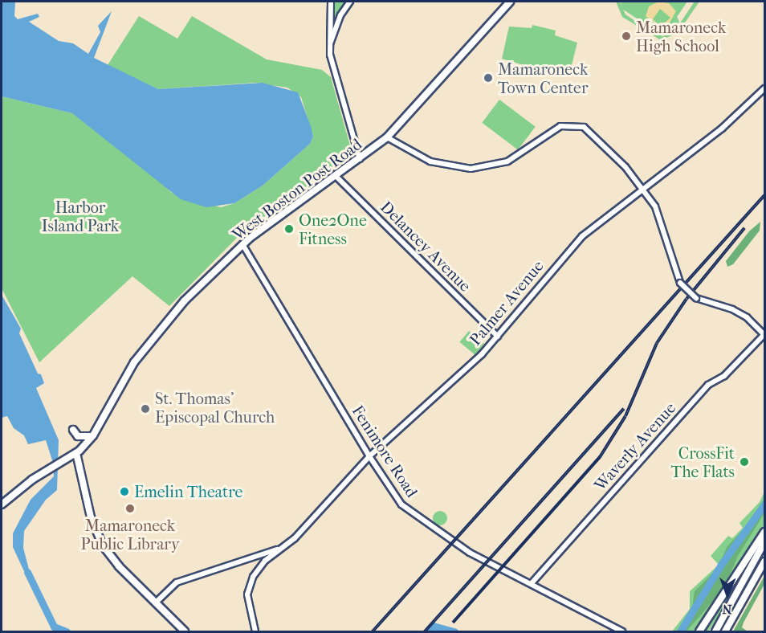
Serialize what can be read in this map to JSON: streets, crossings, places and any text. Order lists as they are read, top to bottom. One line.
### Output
{"streets":{"main road":["West Boston Post Road"],"street":["Delancey Avenue","Palmer Avenue","Waverly Avenue","Fenimore Road"]},"crossings":[["West Boston Post Road","Delancey Avenue"],["West Boston Post Road","Fenimore Road"],["Delancey Avenue","Palmer Avenue"],["Palmer Avenue","Fenimore Road"],["Waverly Avenue","Fenimore Road"]],"parks":["Harbor Island Park"],"places":["Mamaroneck High School","Mamaroneck Town Center","One2One Fitness","St. Thomas' Episcopal Church","CrossFit The Flats","Emelin Theatre","Mamaroneck Public Library"],"north":"bottom"}
